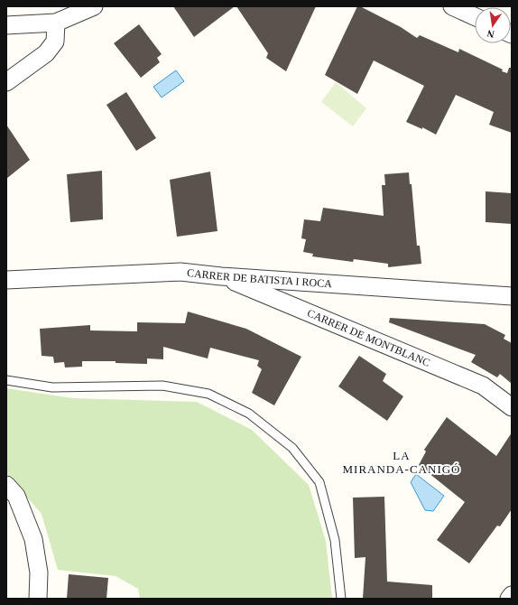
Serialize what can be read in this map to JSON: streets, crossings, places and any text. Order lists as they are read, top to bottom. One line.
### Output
{"streets":{"street":["CARRER DE BATISTA I ROCA","CARRER DE MONTBLANC"]},"crossings":[["CARRER DE BATISTA I ROCA","CARRER DE MONTBLANC"]],"districts":["LA MIRANDA-CANIGÓ"],"north":"bottom"}
